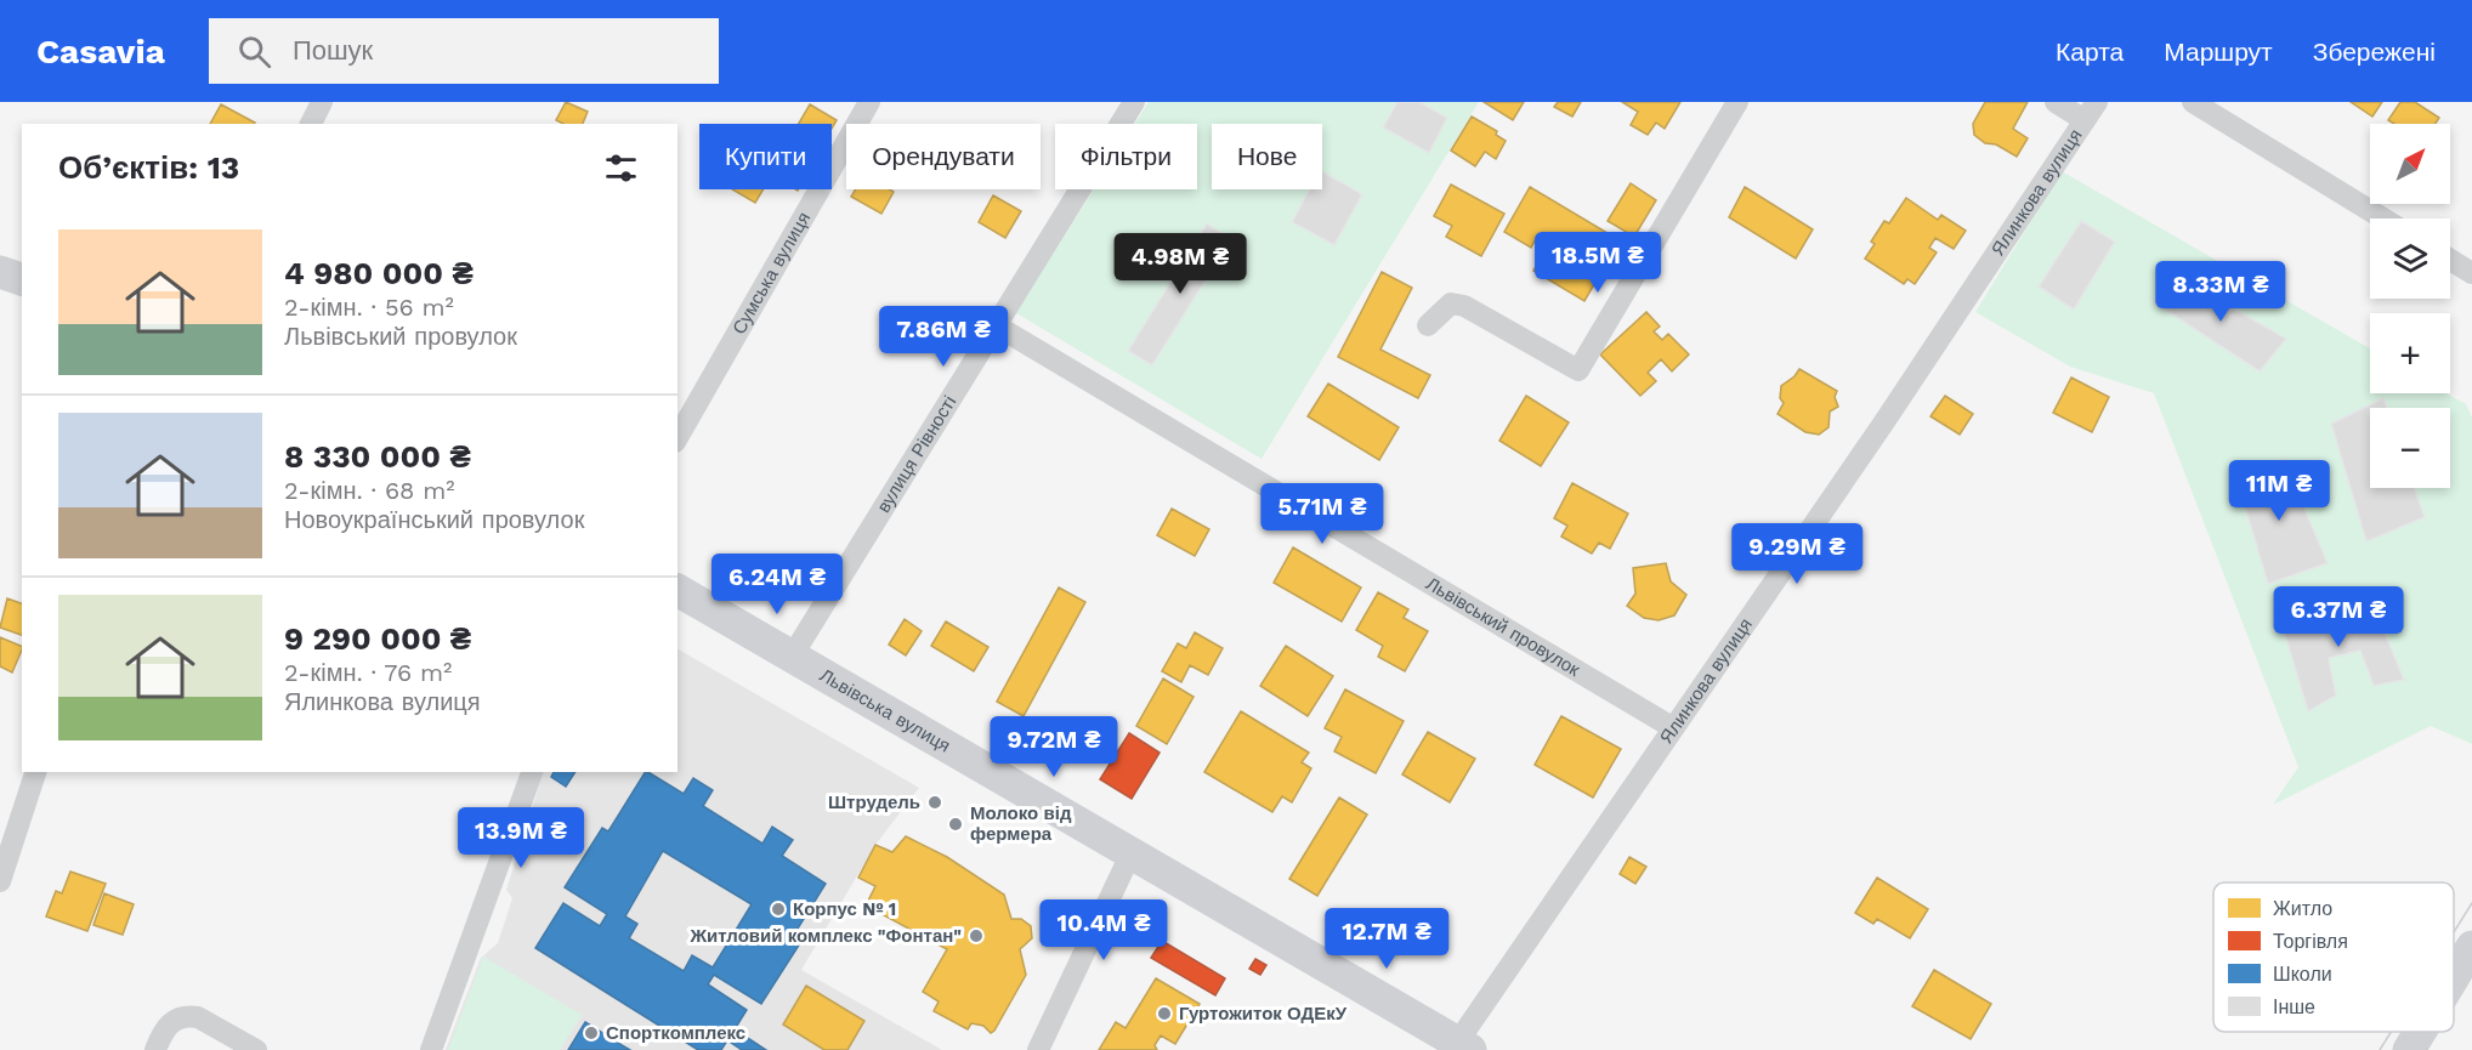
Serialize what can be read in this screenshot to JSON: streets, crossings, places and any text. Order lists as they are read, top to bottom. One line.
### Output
{"streets":{"main road":["Львівська вулиця"],"street":["Ялинкова вулиця","Сумська вулиця","вулиця Рівності","Львівський провулок"]},"crossings":[["Ялинкова вулиця","Львівський провулок"],["Ялинкова вулиця","Львівська вулиця"],["вулиця Рівності","Львівський провулок"],["вулиця Рівності","Львівська вулиця"]],"places":["Штрудель","Молоко від фермера","Корпус № 1","Житловий комплекс \"Фонтан\"","Гуртожиток ОДЕкУ","Спорткомплекс"],"legend":["Житло","Торгівля","Школи","Інше"],"north":"top right","page":{"header":"Casavia","search":"Пошук","nav":["Карта","Маршрут","Збережені"],"map_buttons":["+","−"],"chip":["Купити","Орендувати","Фільтри","Нове"],"heading":"Об’єктів: 13","list":[{"name":"4 980 000 ₴","note":"2-кімн. · 56 m² · Львівський провулок"},{"name":"8 330 000 ₴","note":"2-кімн. · 68 m² · Новоукраїнський провулок"},{"name":"9 290 000 ₴","note":"2-кімн. · 76 m² · Ялинкова вулиця"}],"price":["18.5M ₴","4.98M ₴","8.33M ₴","7.86M ₴","11M ₴","5.71M ₴","9.29M ₴","6.24M ₴","6.37M ₴","9.72M ₴","13.9M ₴","10.4M ₴","12.7M ₴"]}}
